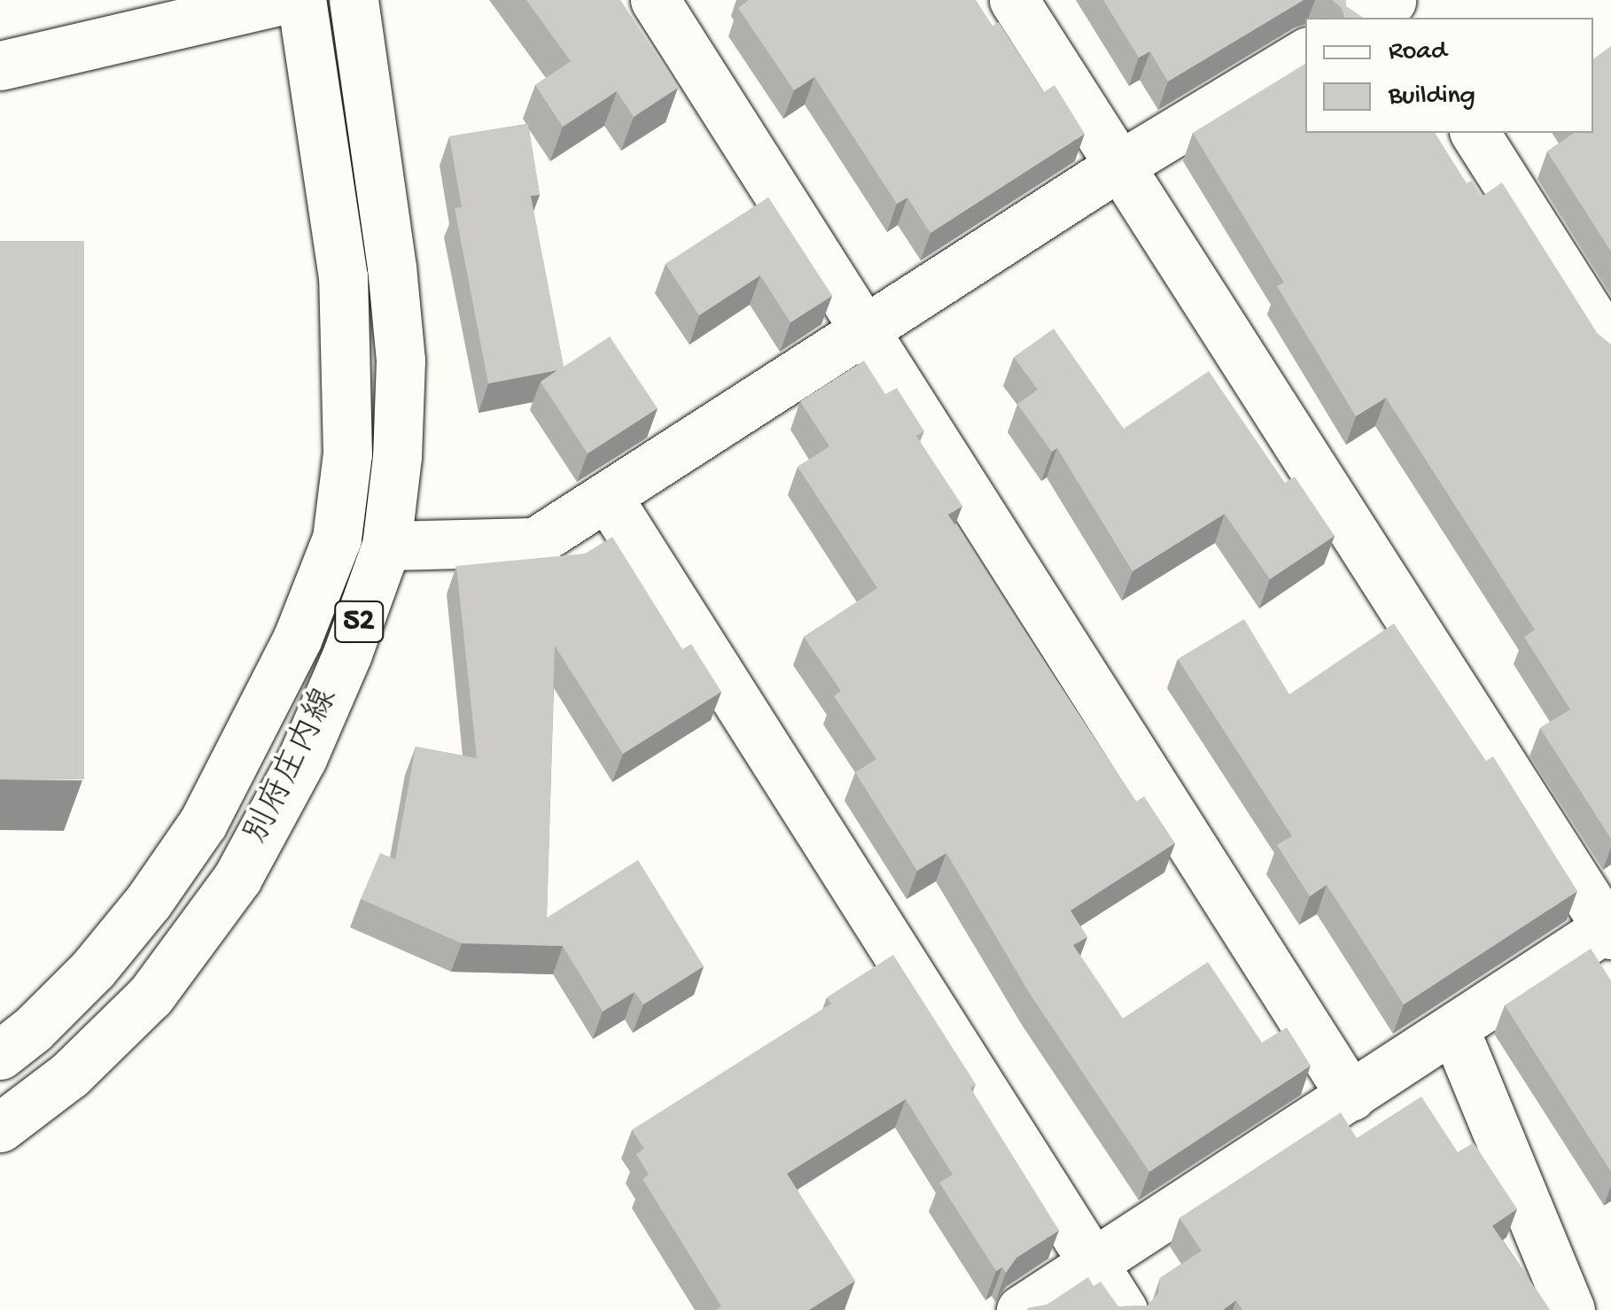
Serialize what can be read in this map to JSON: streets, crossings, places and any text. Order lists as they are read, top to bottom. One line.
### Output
{"streets":{"street":["52","別府庄内線"]},"legend":["Road","Building"]}
